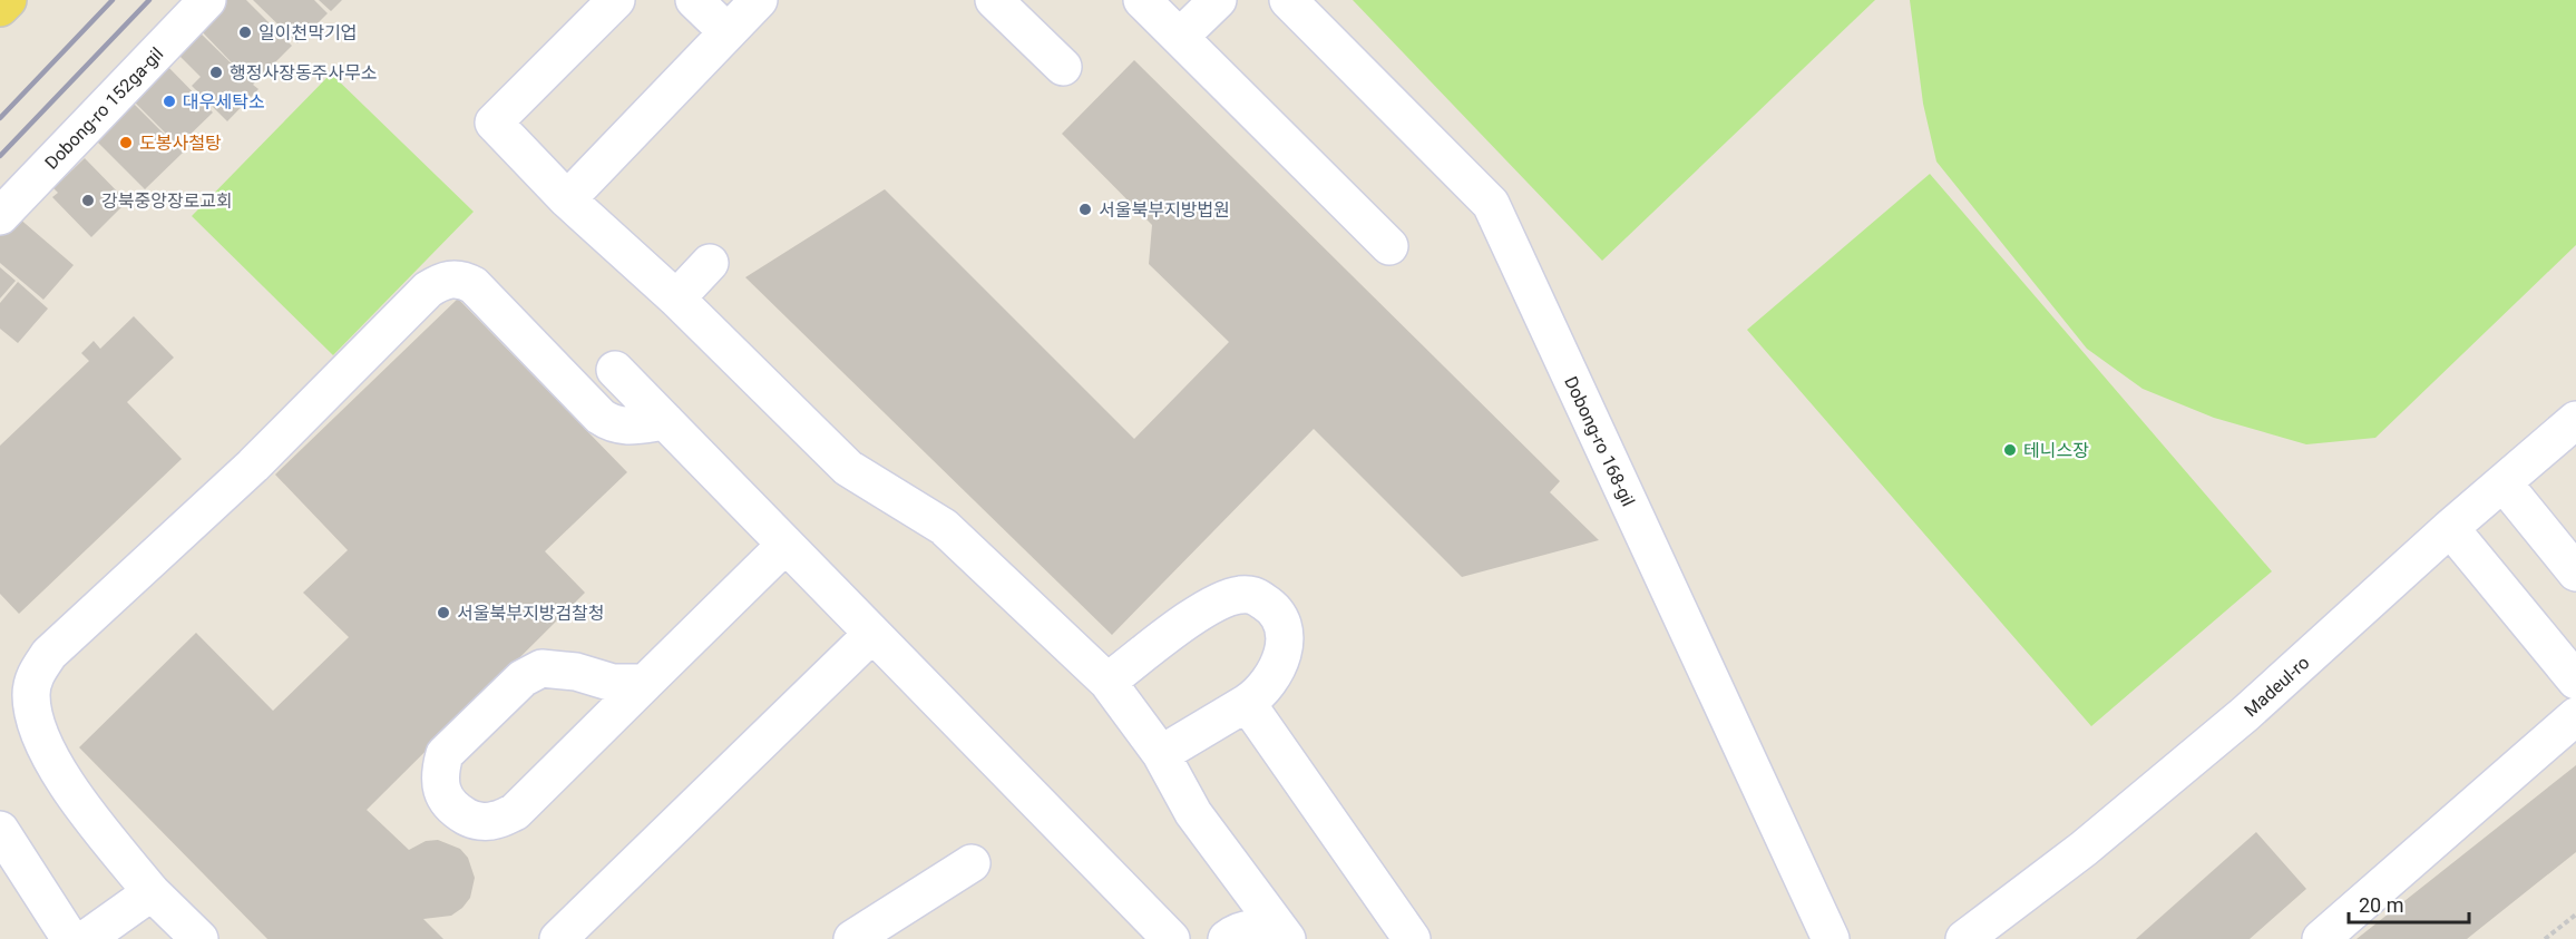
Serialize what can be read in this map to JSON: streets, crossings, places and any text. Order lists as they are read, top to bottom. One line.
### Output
{"streets":{"street":["Dobong-ro 152ga-gil","Dobong-ro 168-gil","Madeul-ro"]},"places":["일이천막기업","행정사장동주사무소","대우세탁소","도봉사철탕","강북중앙장로교회","서울북부지방법원","테니스장","서울북부지방검찰청"],"scale_bar":"20 m"}
